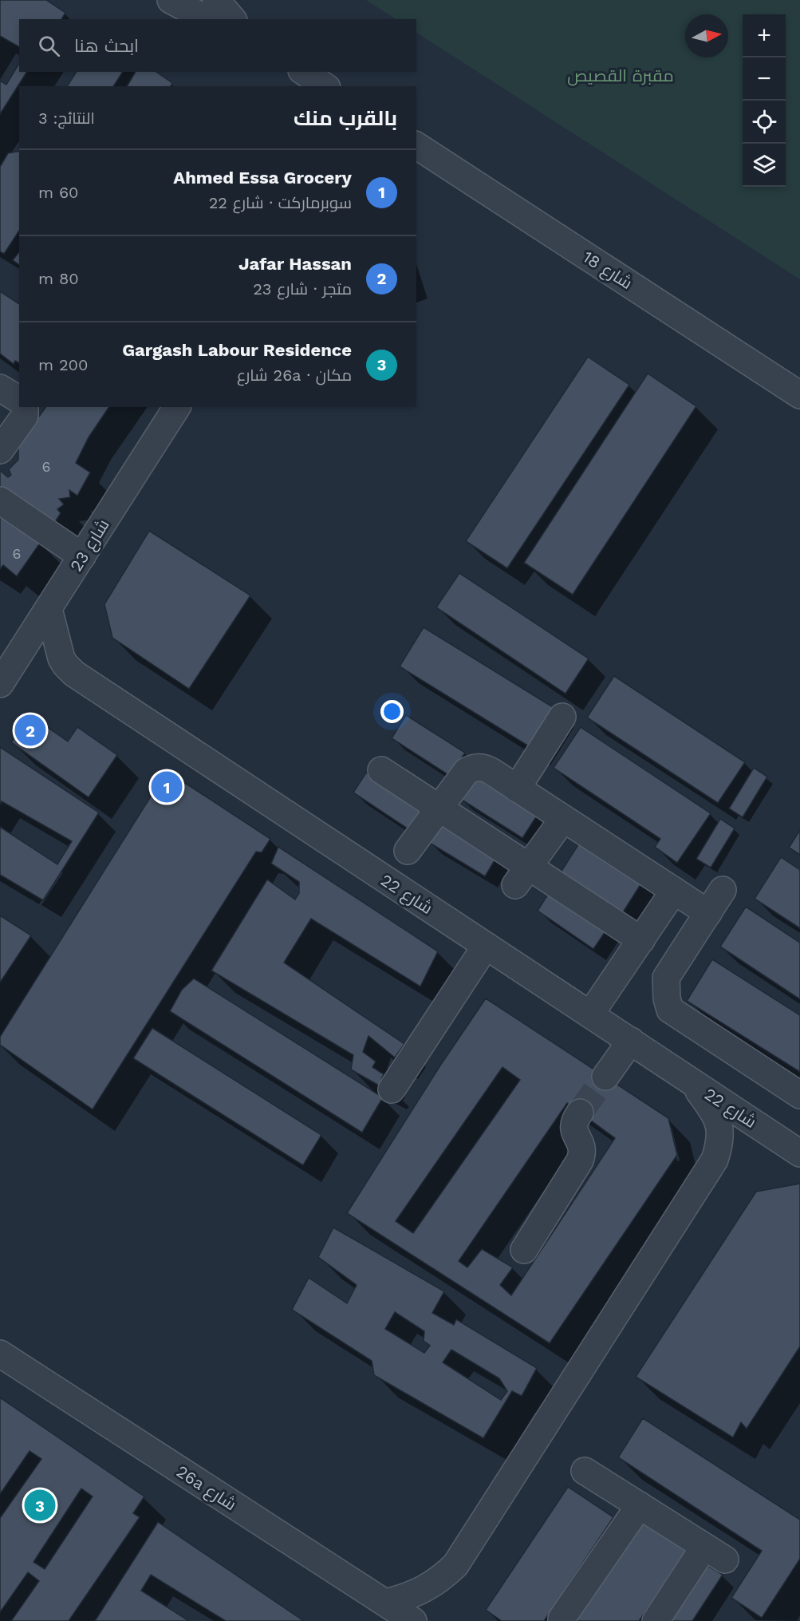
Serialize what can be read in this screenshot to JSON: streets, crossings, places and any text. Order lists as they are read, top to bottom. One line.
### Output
{"streets":{"street":["شارع 18","شارع 23","شارع 22","26a شارع"]},"crossings":[["شارع 23","شارع 22"]],"parks":["مقبرة القصيص"],"house_numbers":["6","6"],"north":"right","page":{"map_buttons":["+","−"],"search":"ابحث هنا","heading":["بالقرب منك","النتائج: 3"],"list":[{"mark":"1","name":"Ahmed Essa Grocery","note":"سوبرماركت · شارع 22","value":"60 m"},{"mark":"2","name":"Jafar Hassan","note":"متجر · شارع 23","value":"80 m"},{"mark":"3","name":"Gargash Labour Residence","note":"مكان · 26a شارع","value":"200 m"}],"pins":["2","1","3"]}}
